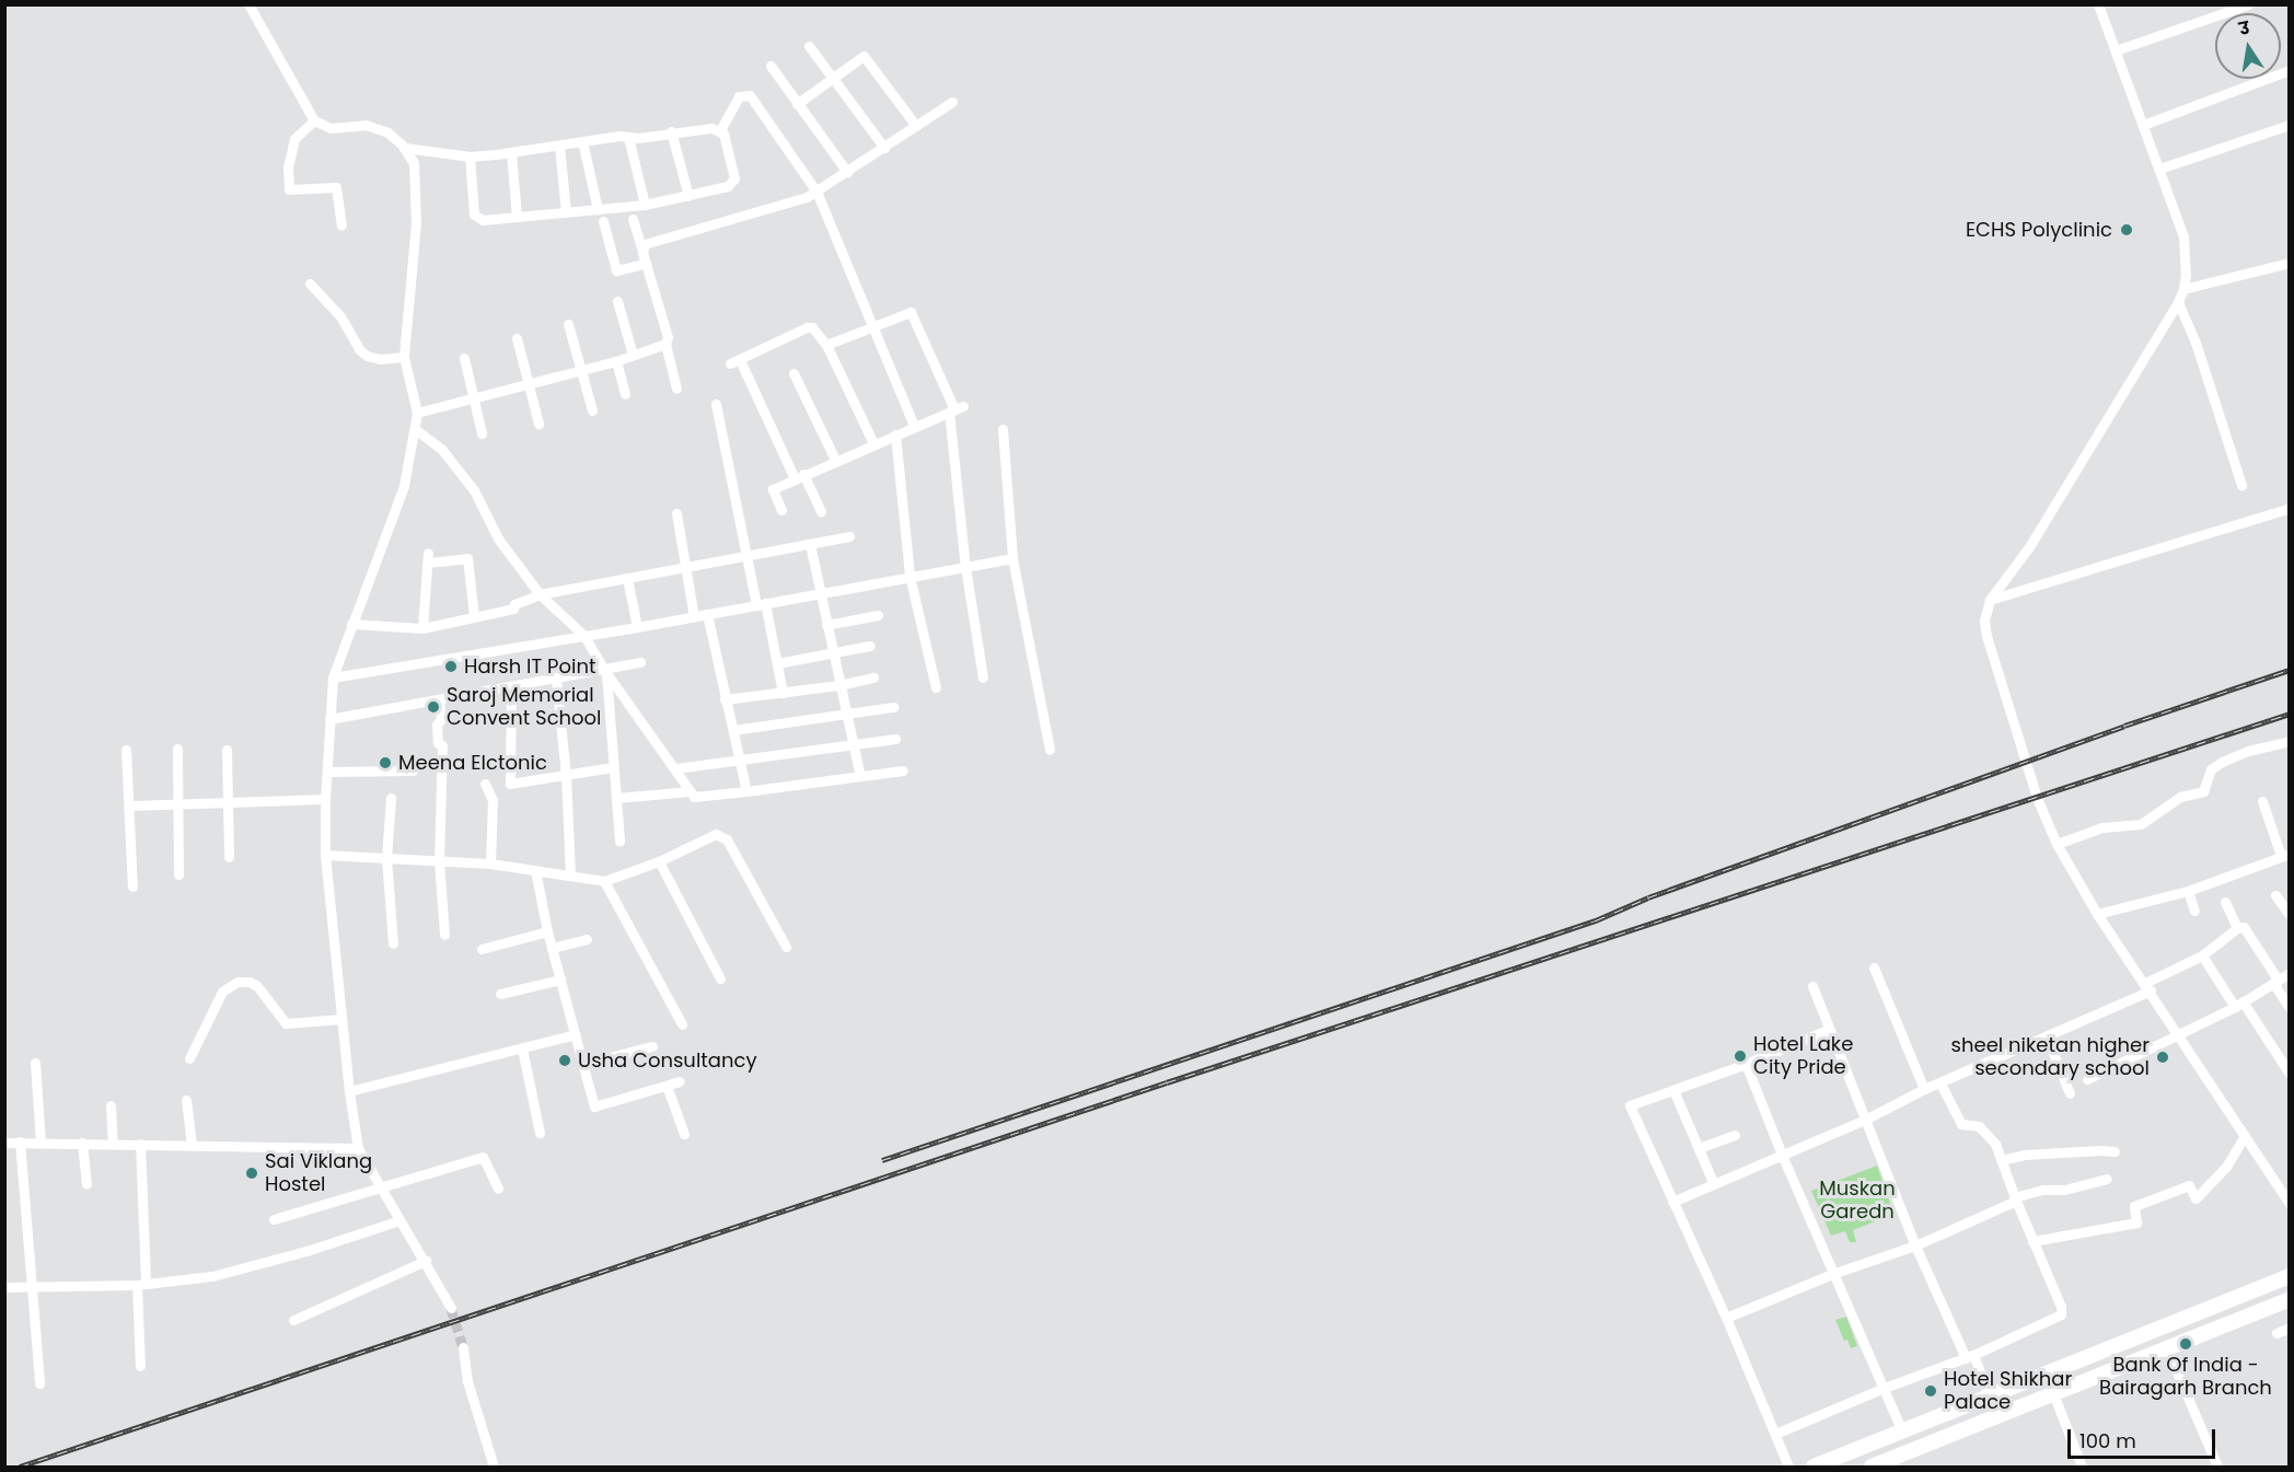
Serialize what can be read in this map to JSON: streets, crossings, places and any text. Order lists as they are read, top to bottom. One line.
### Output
{"parks":["Muskan Garedn"],"places":["ECHS Polyclinic","Harsh IT Point","Saroj Memorial Convent School","Meena Elctonic","Hotel Lake City Pride","sheel niketan higher secondary school","Usha Consultancy","Sai Viklang Hostel","Bank Of India - Bairagarh Branch","Hotel Shikhar Palace"],"scale_bar":"100 m","north":"top"}
